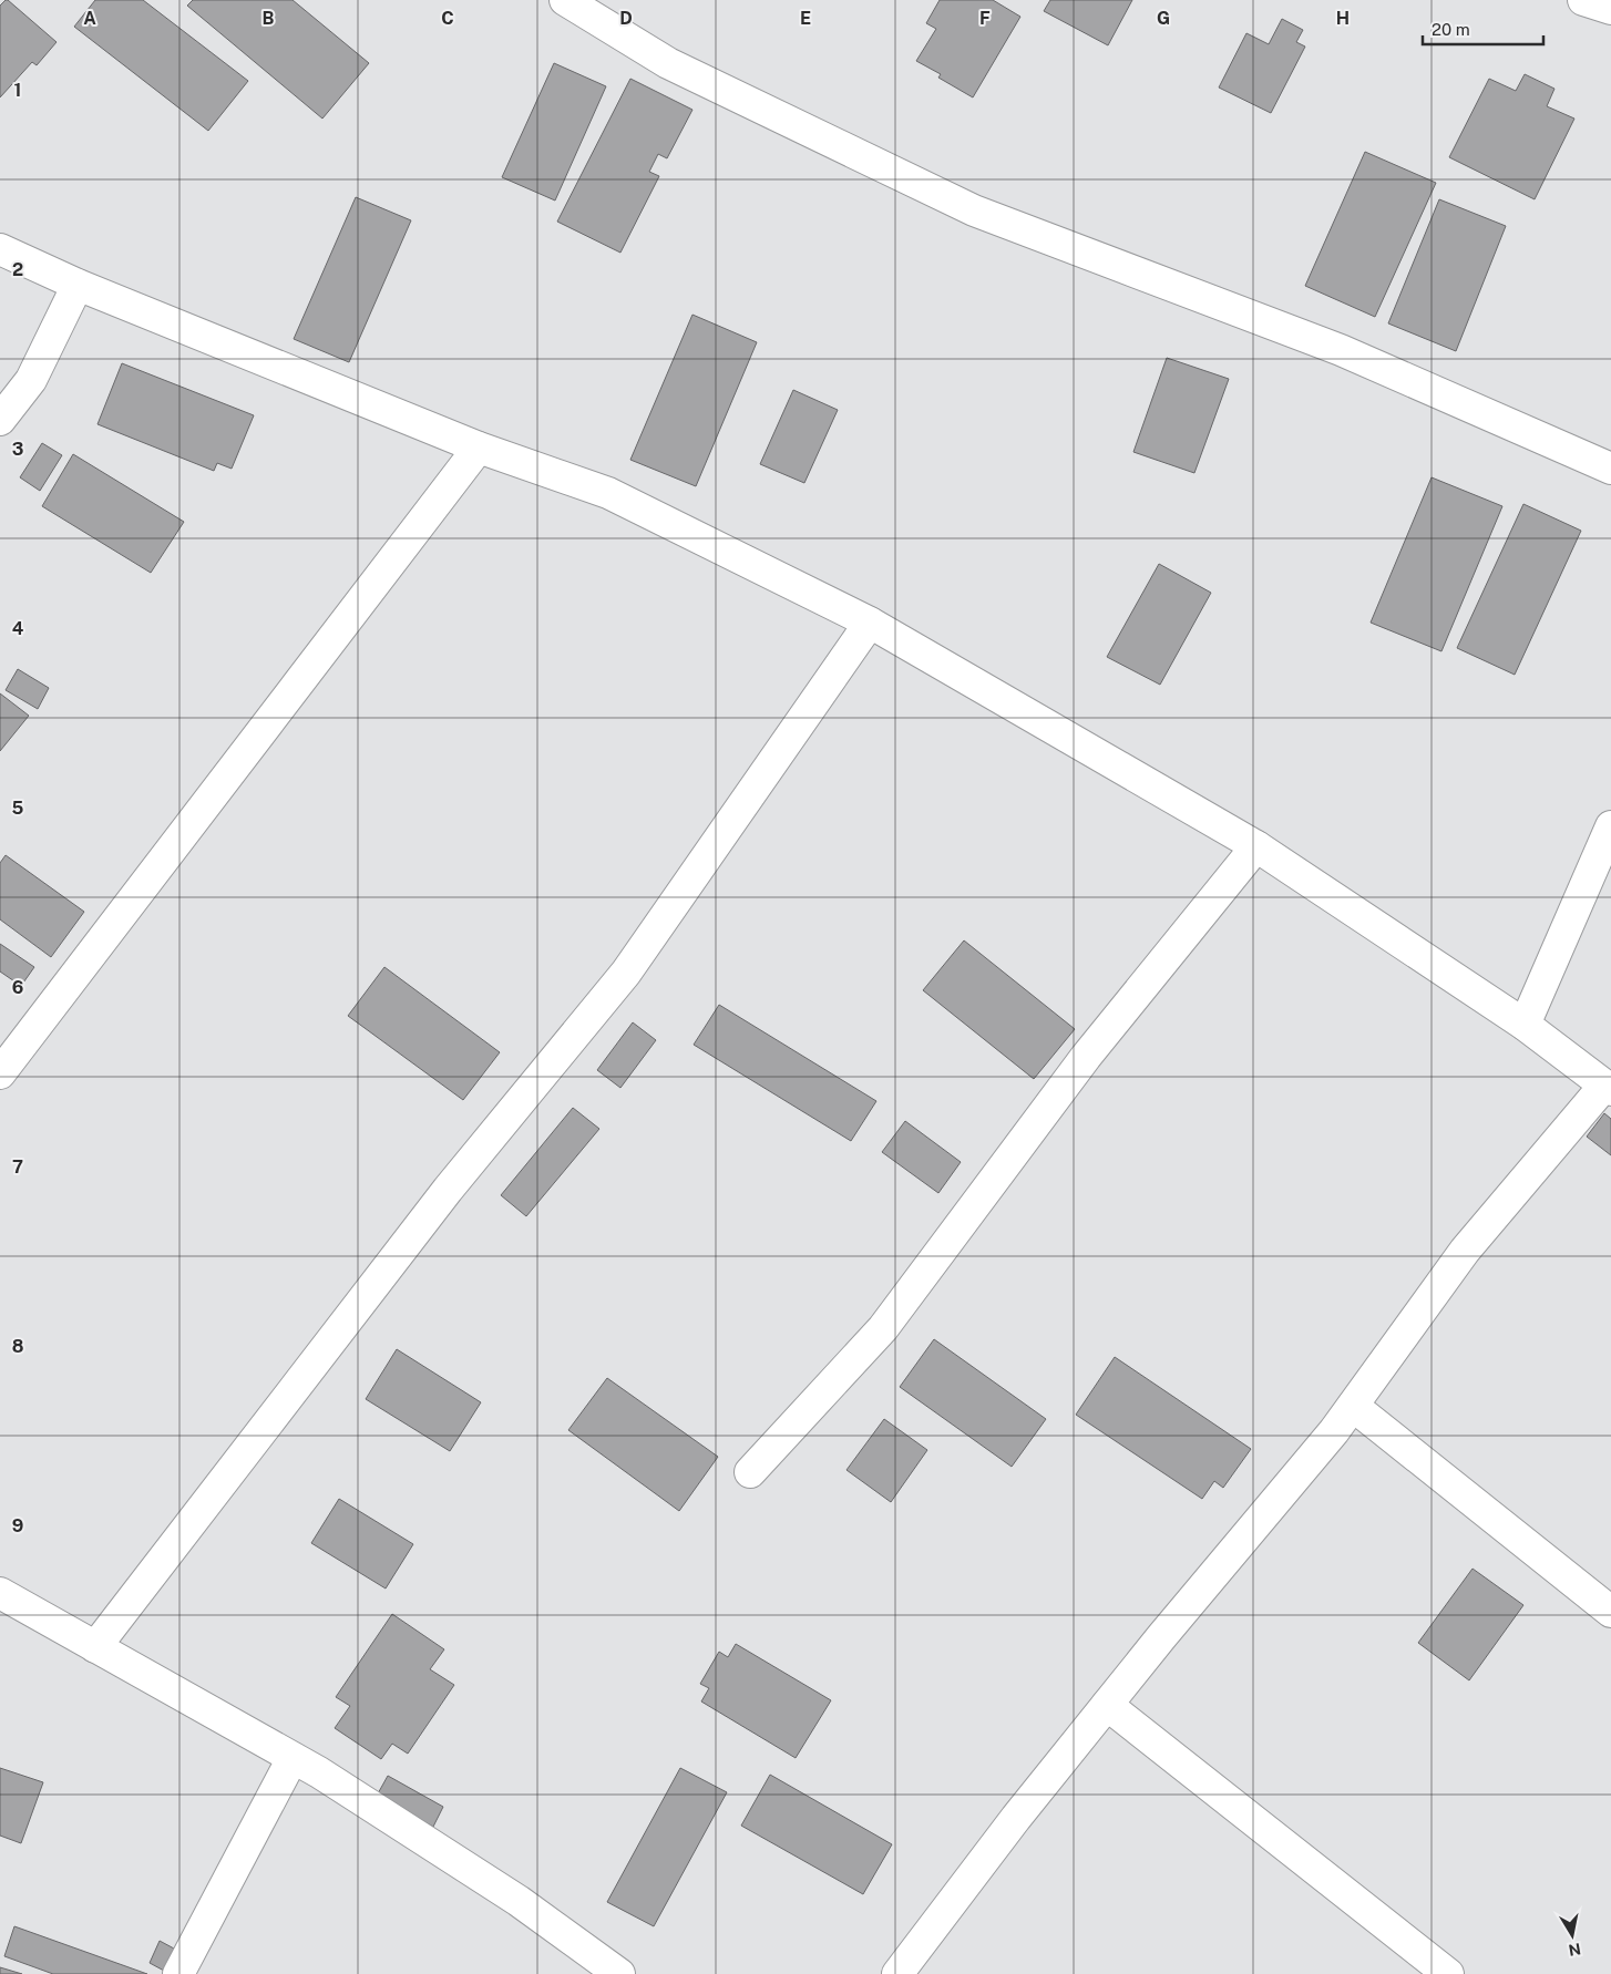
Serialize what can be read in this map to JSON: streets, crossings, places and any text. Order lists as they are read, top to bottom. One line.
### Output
{"scale_bar":"20 m","north":"bottom","grid":{"columns":["A","B","C","D","E","F","G","H"],"rows":["1","2","3","4","5","6","7","8","9"]}}
